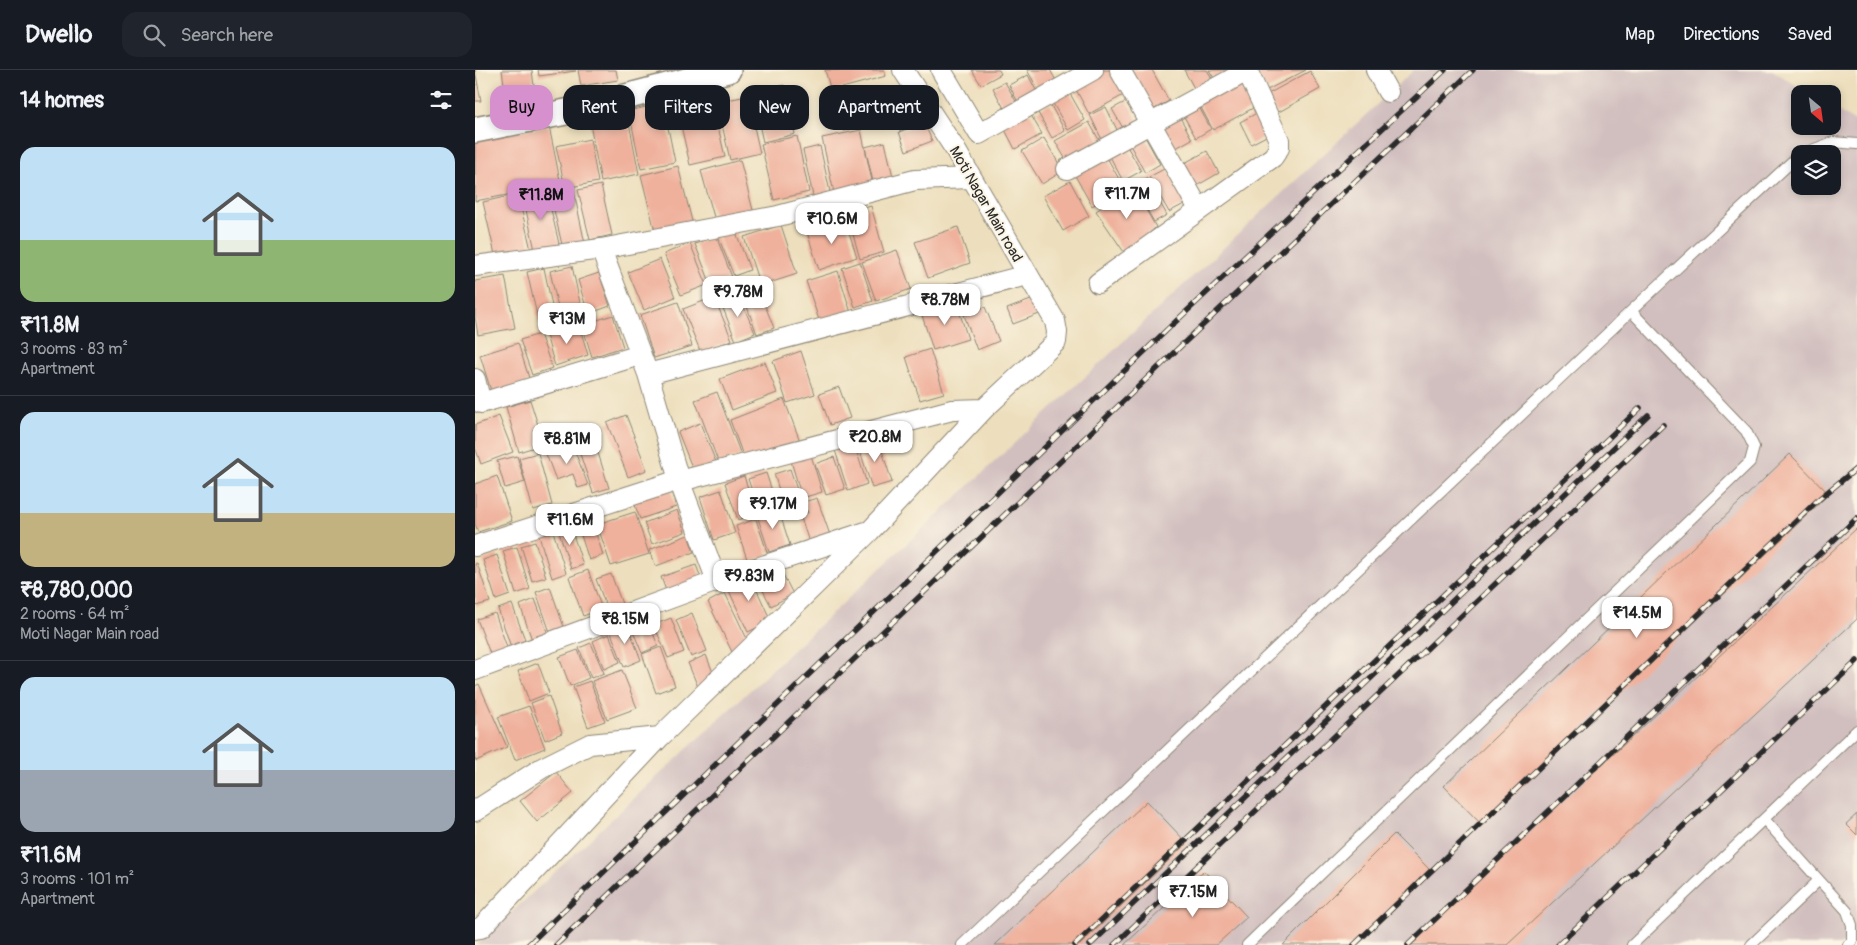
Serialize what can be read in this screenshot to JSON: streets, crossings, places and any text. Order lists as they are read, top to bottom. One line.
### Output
{"streets":{"street":["Moti Nagar Main road"]},"north":"bottom right","page":{"header":"Dwello","search":"Search here","nav":["Map","Directions","Saved"],"heading":"14 homes","chip":["Buy","Rent","Filters","New","Apartment"],"list":[{"name":"₹11.8M","note":"3 rooms · 83 m² · Apartment"},{"name":"₹8,780,000","note":"2 rooms · 64 m² · Moti Nagar Main road"},{"name":"₹11.6M","note":"3 rooms · 101 m² · Apartment"}],"price":["₹11.7M","₹11.8M","₹10.6M","₹9.78M","₹8.78M","₹13M","₹20.8M","₹8.81M","₹9.17M","₹11.6M","₹9.83M","₹14.5M","₹8.15M","₹7.15M"]}}
